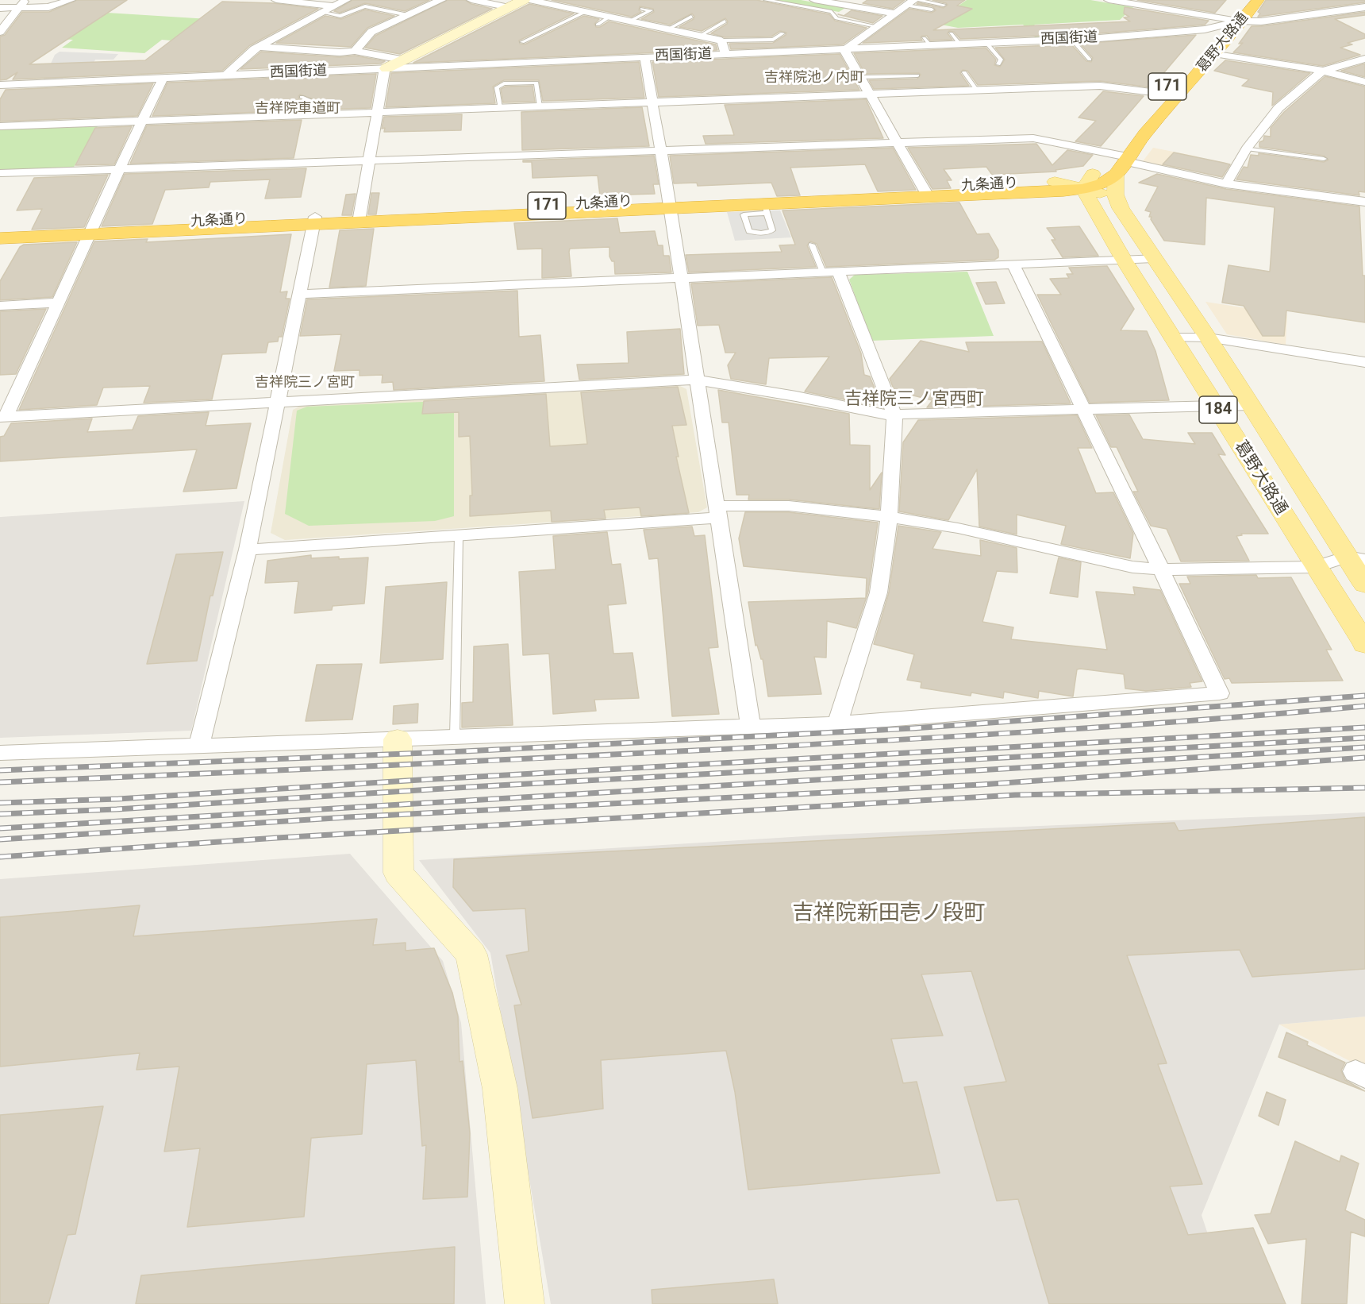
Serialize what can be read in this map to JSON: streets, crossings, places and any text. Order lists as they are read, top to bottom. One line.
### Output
{"streets":{"highway":["葛野大路通","171","九条通り"],"main road":["184"],"street":["西国街道"]},"crossings":[["西国街道","葛野大路通"],["葛野大路通","九条通り"]],"districts":["吉祥院池ノ内町","吉祥院車道町","吉祥院三ノ宮町","吉祥院三ノ宮西町","吉祥院新田壱ノ段町"]}
